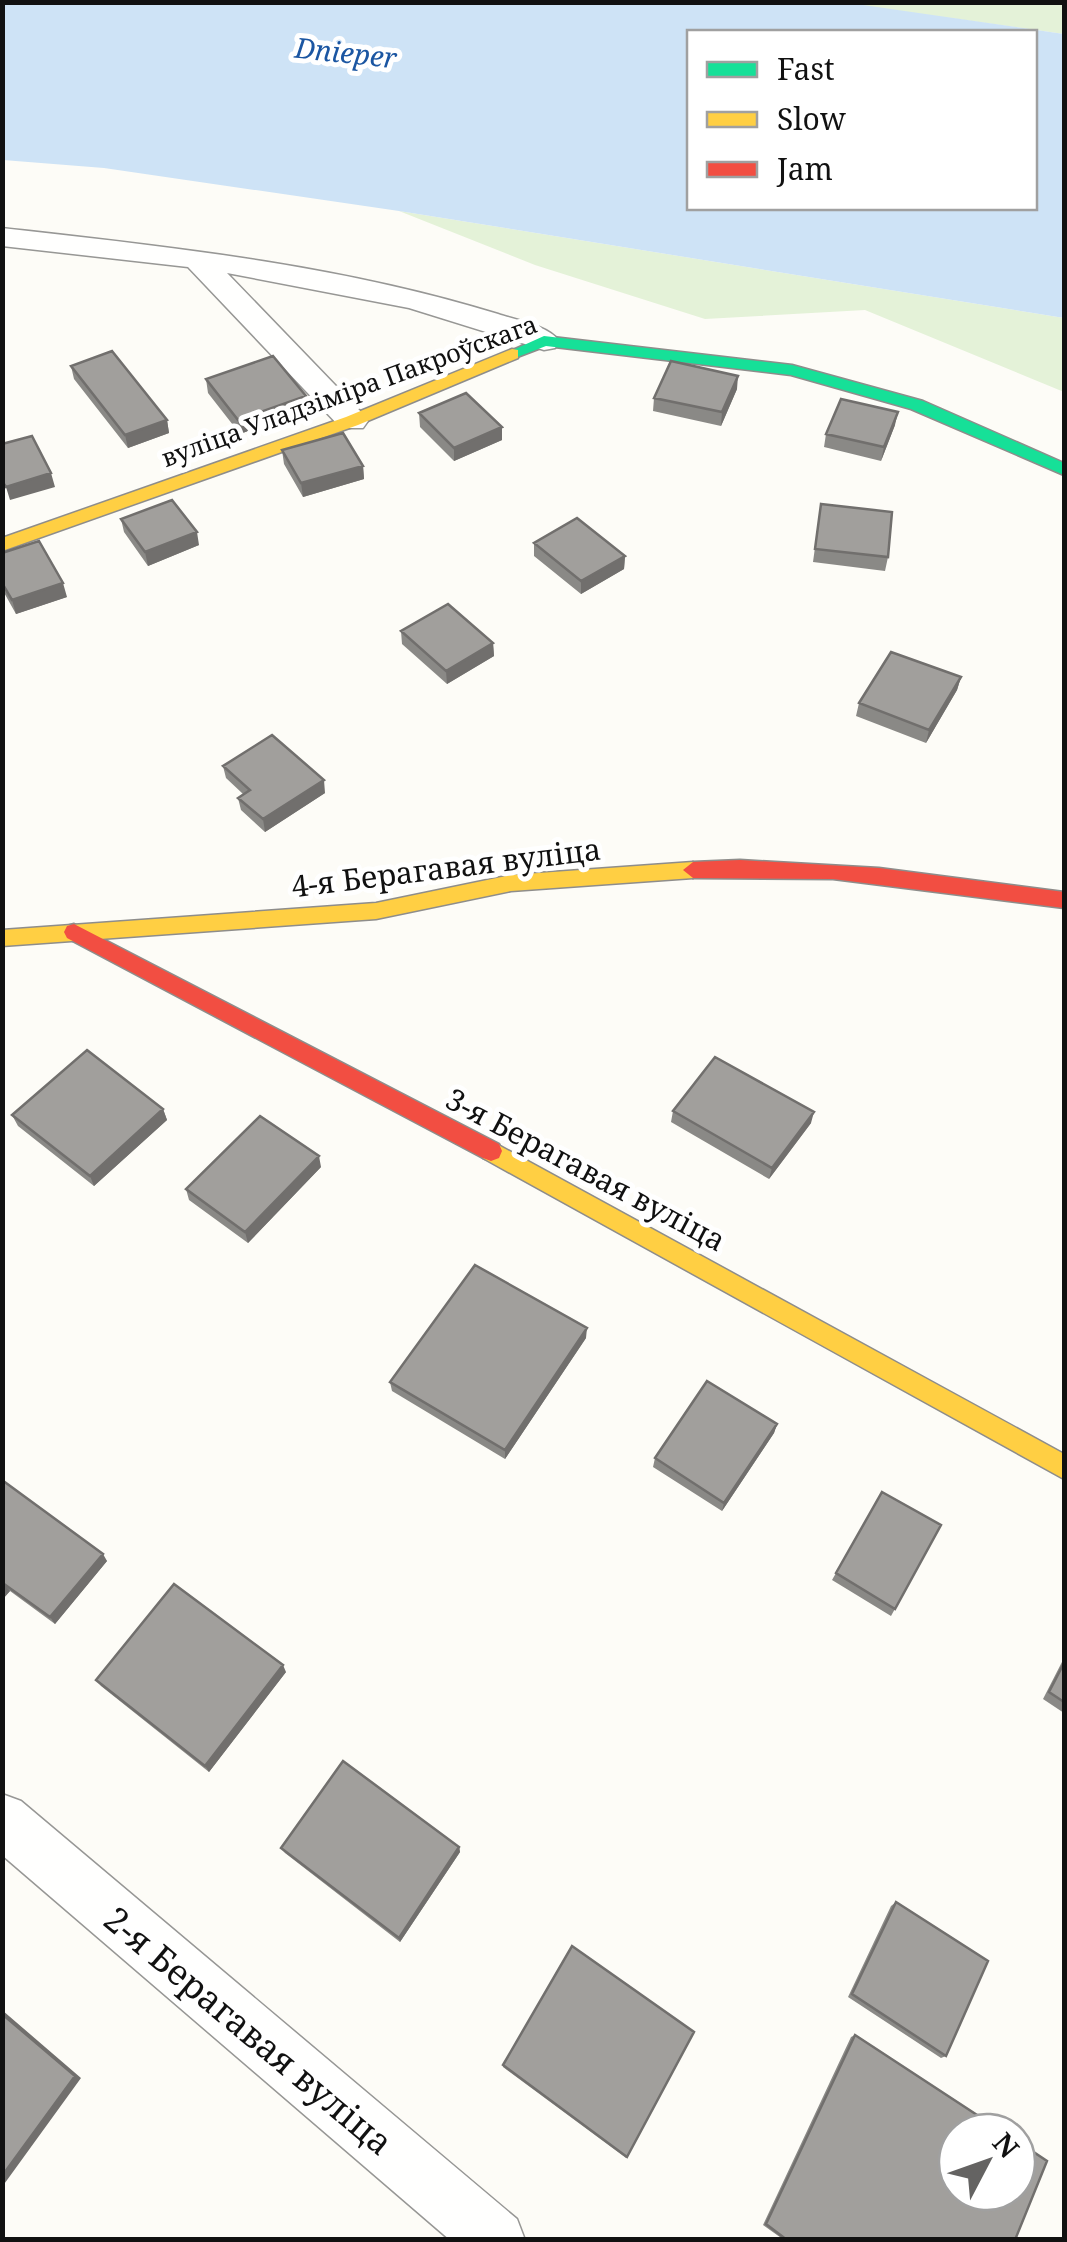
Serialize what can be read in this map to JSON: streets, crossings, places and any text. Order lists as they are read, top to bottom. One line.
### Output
{"streets":{"street":["вуліца Уладзіміра Пакроўскага","4-я Берагавая вуліца","3-я Берагавая вуліца","2-я Берагавая вуліца"]},"crossings":[["4-я Берагавая вуліца","3-я Берагавая вуліца"]],"water":["Dnieper"],"legend":["Fast","Slow","Jam"],"north":"top right"}
